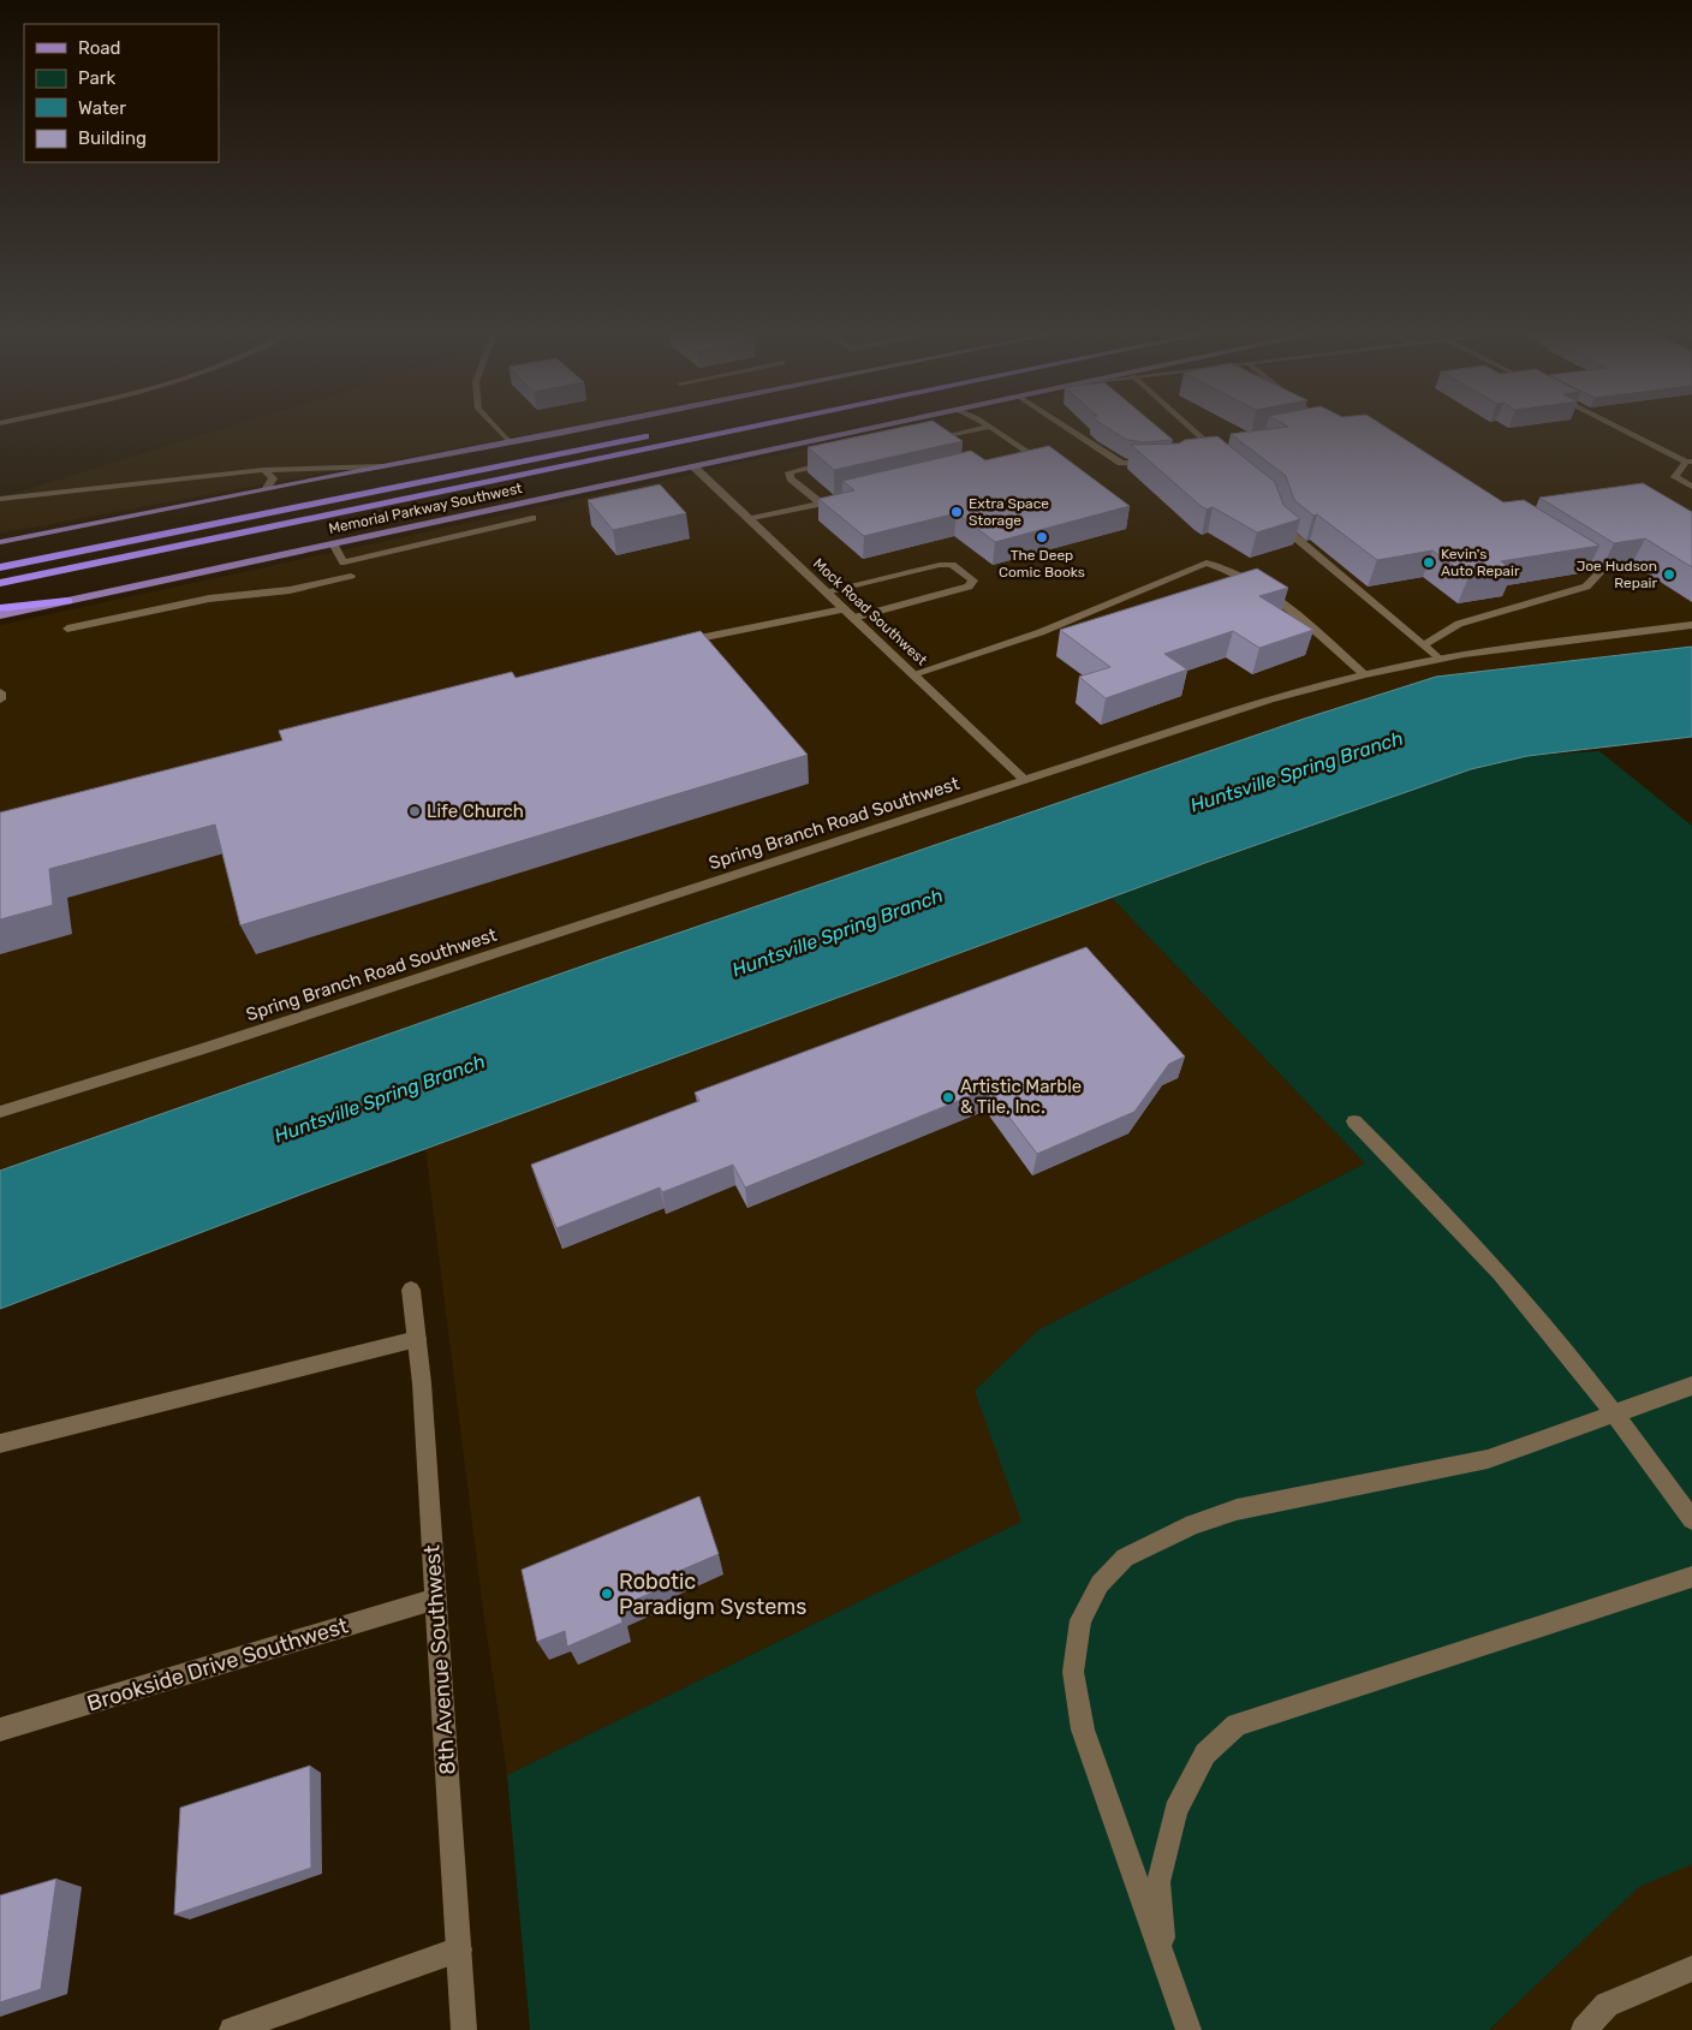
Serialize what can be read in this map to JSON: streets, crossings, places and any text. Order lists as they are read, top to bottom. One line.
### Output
{"streets":{"highway":["Memorial Parkway Southwest"],"street":["Mock Road Southwest","Spring Branch Road Southwest","8th Avenue Southwest","Brookside Drive Southwest"]},"crossings":[["Memorial Parkway Southwest","Mock Road Southwest"],["Mock Road Southwest","Spring Branch Road Southwest"],["8th Avenue Southwest","Brookside Drive Southwest"]],"water":["Huntsville Spring Branch"],"places":["Extra Space Storage","The Deep Comic Books","Kevin's Auto Repair","Joe Hudson Repair","Life Church","Artistic Marble & Tile, Inc.","Robotic Paradigm Systems"],"legend":["Road","Park","Water","Building"]}
